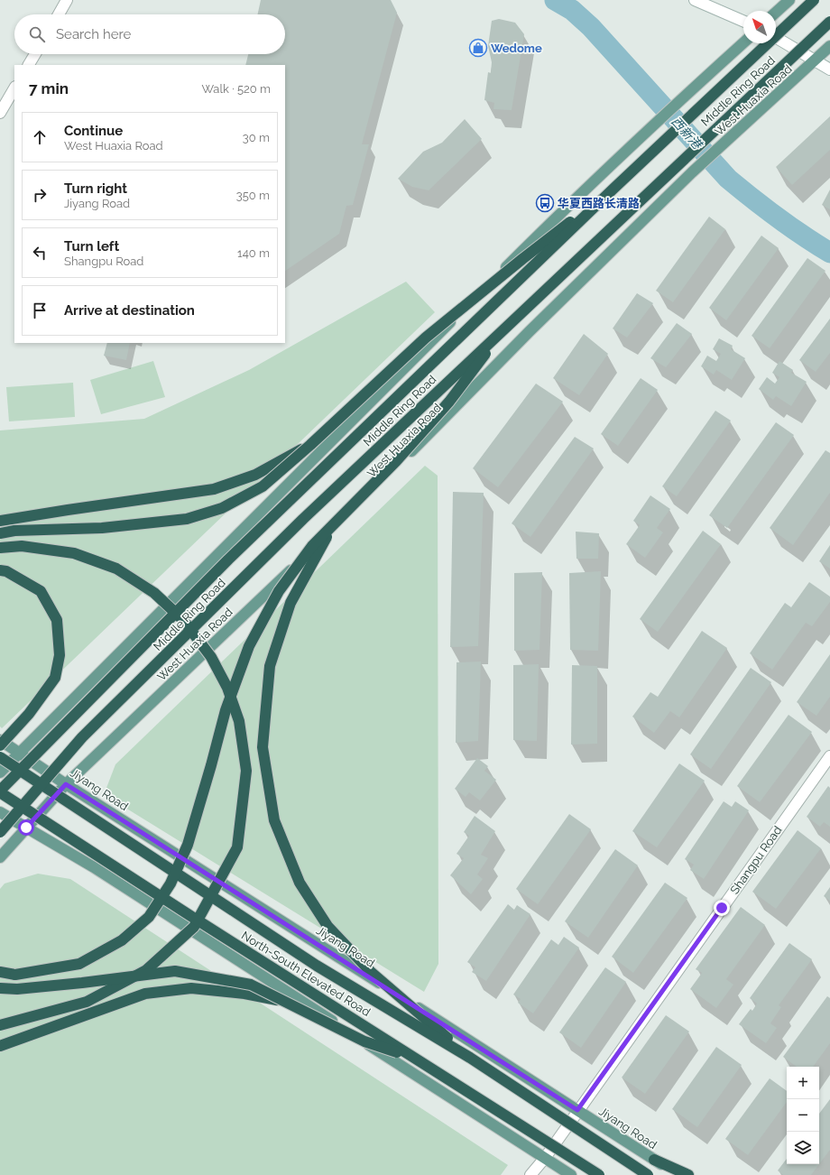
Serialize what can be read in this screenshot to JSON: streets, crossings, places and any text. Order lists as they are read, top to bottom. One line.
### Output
{"streets":{"highway":["Middle Ring Road","North-South Elevated Road"],"main road":["West Huaxia Road","Jiyang Road"],"street":["Shangpu Road"]},"crossings":[["Middle Ring Road","North-South Elevated Road"],["West Huaxia Road","Jiyang Road"],["Jiyang Road","Shangpu Road"]],"water":["西新港"],"places":{"shop":["Wedome"],"bus stop":["华夏西路长清路"]},"north":"top left","page":{"search":"Search here","heading":["7 min","Walk · 520 m"],"list":[["Continue","West Huaxia Road","30 m"],["Turn right","Jiyang Road","350 m"],["Turn left","Shangpu Road","140 m"],"Arrive at destination"],"map_buttons":["+","−"]}}
